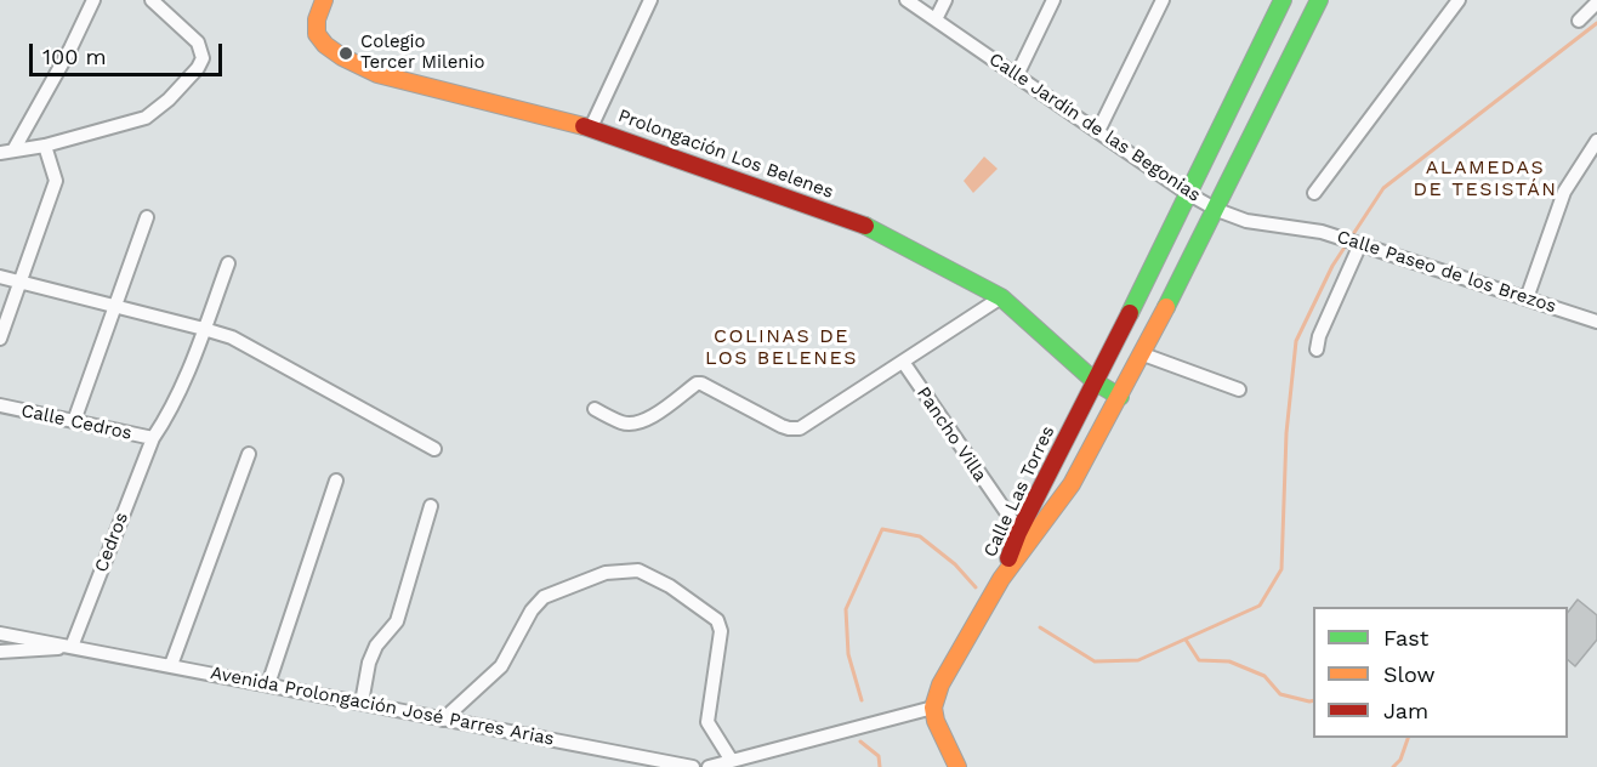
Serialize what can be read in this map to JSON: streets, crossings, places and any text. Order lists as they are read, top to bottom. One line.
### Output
{"streets":{"main road":["Prolongación Los Belenes","Calle Las Torres"],"street":["Calle Jardín de las Begonias","Calle Paseo de los Brezos","Calle Cedros","Pancho Villa","Cedros","Avenida Prolongación José Parres Arias"]},"crossings":[["Calle Jardín de las Begonias","Calle Paseo de los Brezos"],["Calle Jardín de las Begonias","Calle Las Torres"],["Prolongación Los Belenes","Calle Las Torres"],["Calle Cedros","Cedros"],["Pancho Villa","Calle Las Torres"],["Cedros","Avenida Prolongación José Parres Arias"]],"districts":["ALAMEDAS DE TESISTÁN","COLINAS DE LOS BELENES"],"places":["Colegio Tercer Milenio"],"legend":["Fast","Slow","Jam"],"scale_bar":"100 m"}
